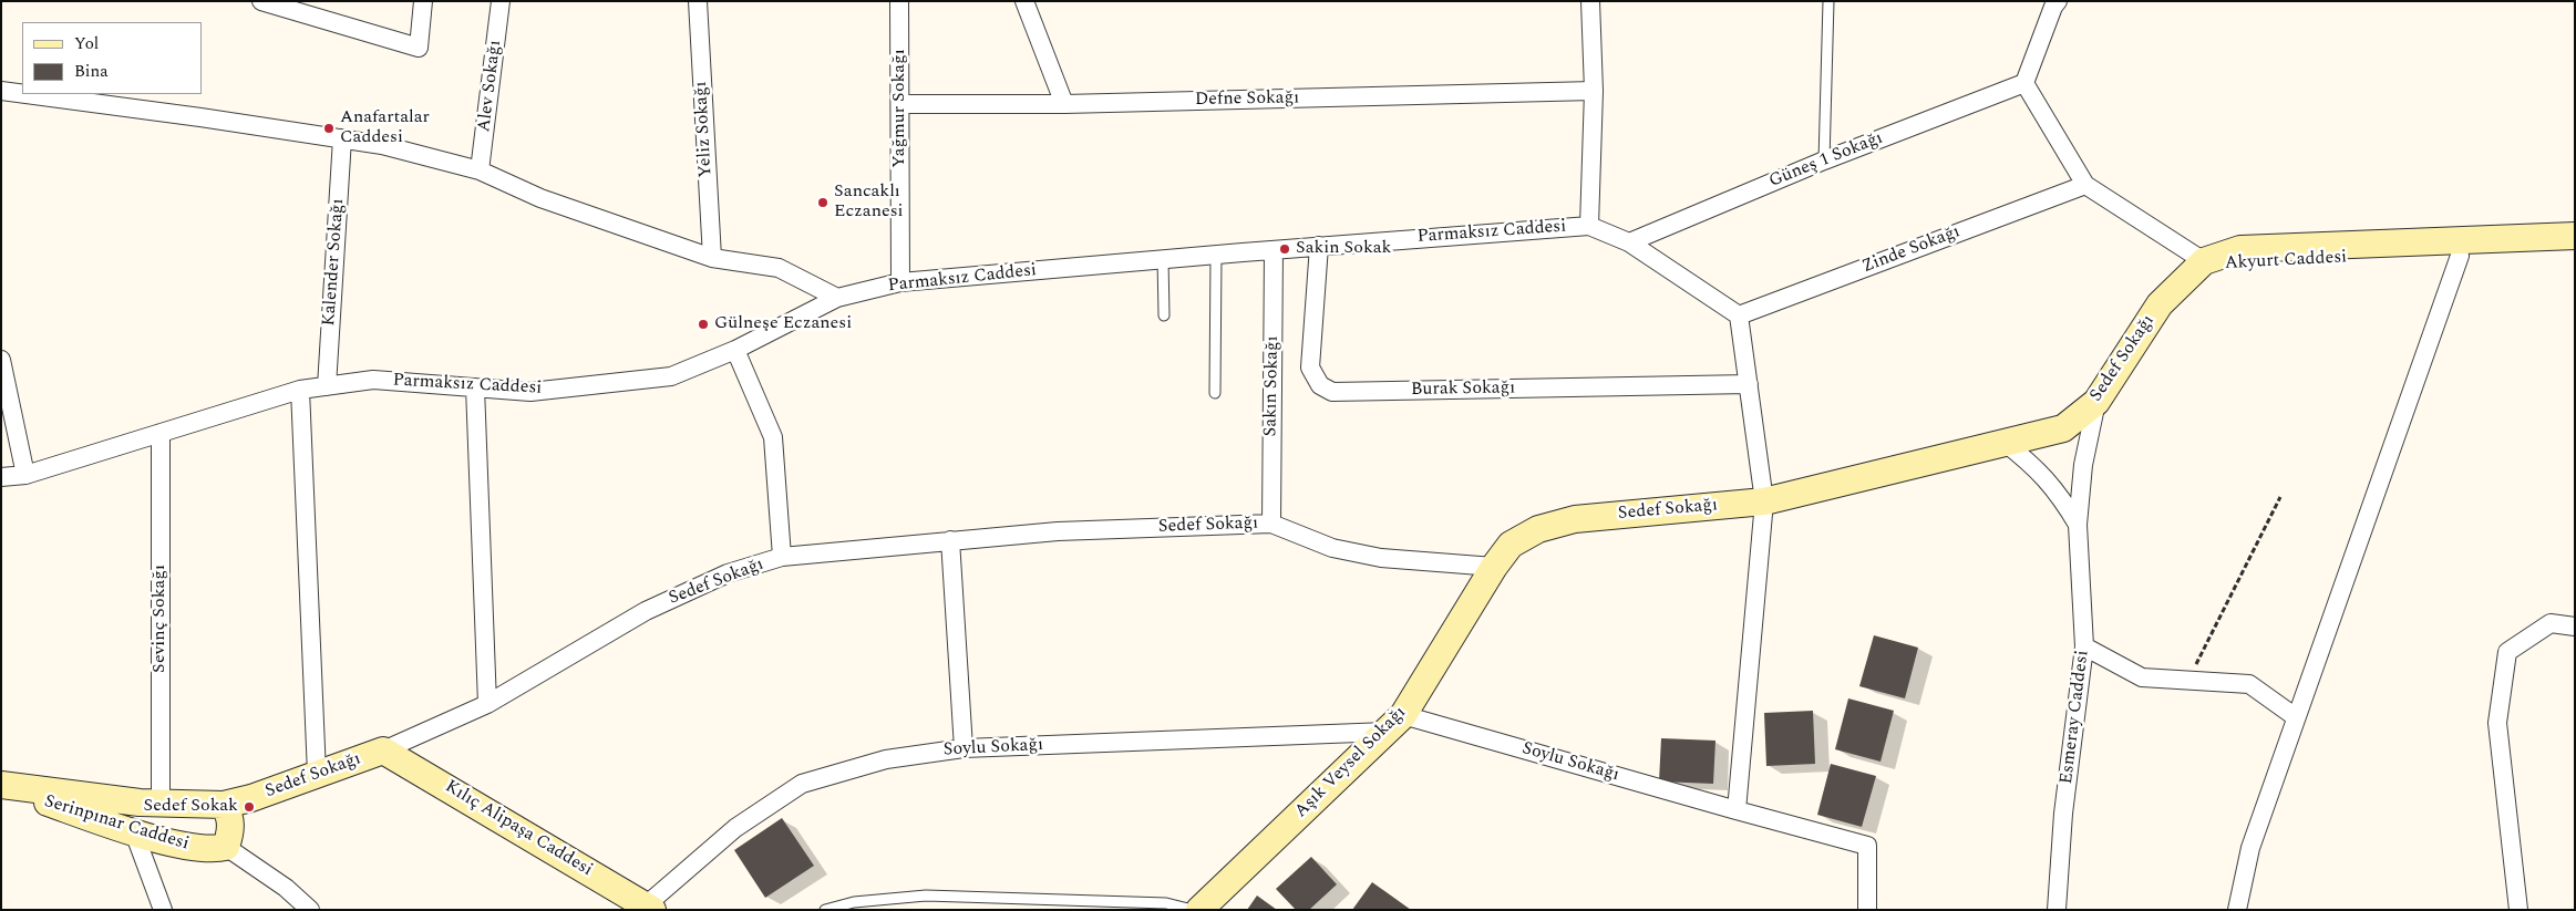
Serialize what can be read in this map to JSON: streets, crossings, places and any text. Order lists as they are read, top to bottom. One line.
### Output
{"streets":{"street":["Alev Sokağı","Defne Sokağı","Yağmur Sokağı","Yeliz Sokağı","Güneş 1 Sokağı","Parmaksız Caddesi","Zinde Sokağı","Akyurt Caddesi","Kalender Sokağı","Sedef Sokağı","Sakın Sokağı","Burak Sokağı","Sevinç Sokağı","Esmeray Caddesi","Soylu Sokağı","Aşık Veysel Sokağı","Serinpınar Caddesi","Kılıç Alipaşa Caddesi"]},"crossings":[["Defne Sokağı","Yağmur Sokağı"],["Yağmur Sokağı","Parmaksız Caddesi"],["Parmaksız Caddesi","Kalender Sokağı"],["Parmaksız Caddesi","Sakın Sokağı"],["Parmaksız Caddesi","Burak Sokağı"],["Parmaksız Caddesi","Sevinç Sokağı"],["Akyurt Caddesi","Sedef Sokağı"],["Sedef Sokağı","Sakın Sokağı"],["Sedef Sokağı","Esmeray Caddesi"],["Sedef Sokağı","Aşık Veysel Sokağı"],["Sedef Sokağı","Serinpınar Caddesi"],["Sedef Sokağı","Kılıç Alipaşa Caddesi"],["Sevinç Sokağı","Serinpınar Caddesi"],["Soylu Sokağı","Aşık Veysel Sokağı"],["Soylu Sokağı","Kılıç Alipaşa Caddesi"]],"places":["Anafartalar Caddesi","Sancaklı Eczanesi","Sakin Sokak","Gülneşe Eczanesi","Sedef Sokak"],"legend":["Yol","Bina"]}
